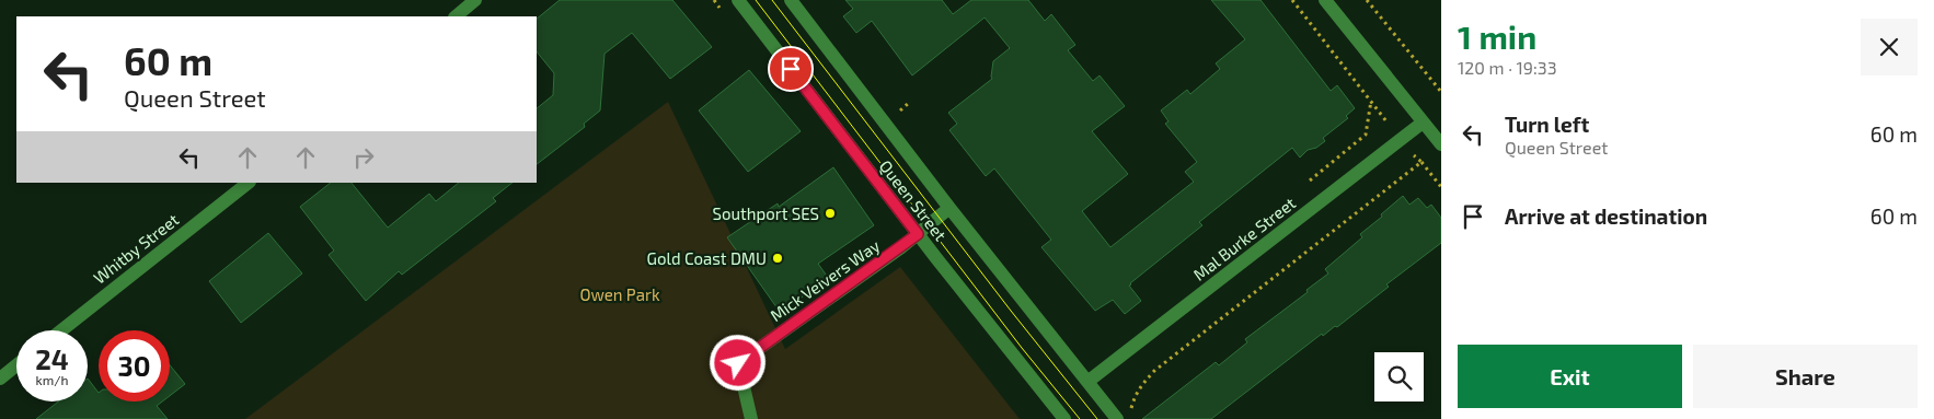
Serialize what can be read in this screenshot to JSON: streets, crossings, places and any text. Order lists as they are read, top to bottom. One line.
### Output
{"streets":{"street":["Queen Street","Mal Burke Street","Whitby Street","Mick Veivers Way"]},"crossings":[["Queen Street","Mal Burke Street"],["Queen Street","Mick Veivers Way"]],"parks":["Owen Park"],"places":["Southport SES","Gold Coast DMU"],"page":{"heading":["1 min","120 m · 19:33"],"turn":["60 m","Queen Street"],"list":[{"name":"Turn left","note":"Queen Street","value":"60 m"},{"name":"Arrive at destination","value":"60 m"}],"speed":"24 km/h","limit":"30","buttons":["Exit","Share"]}}
